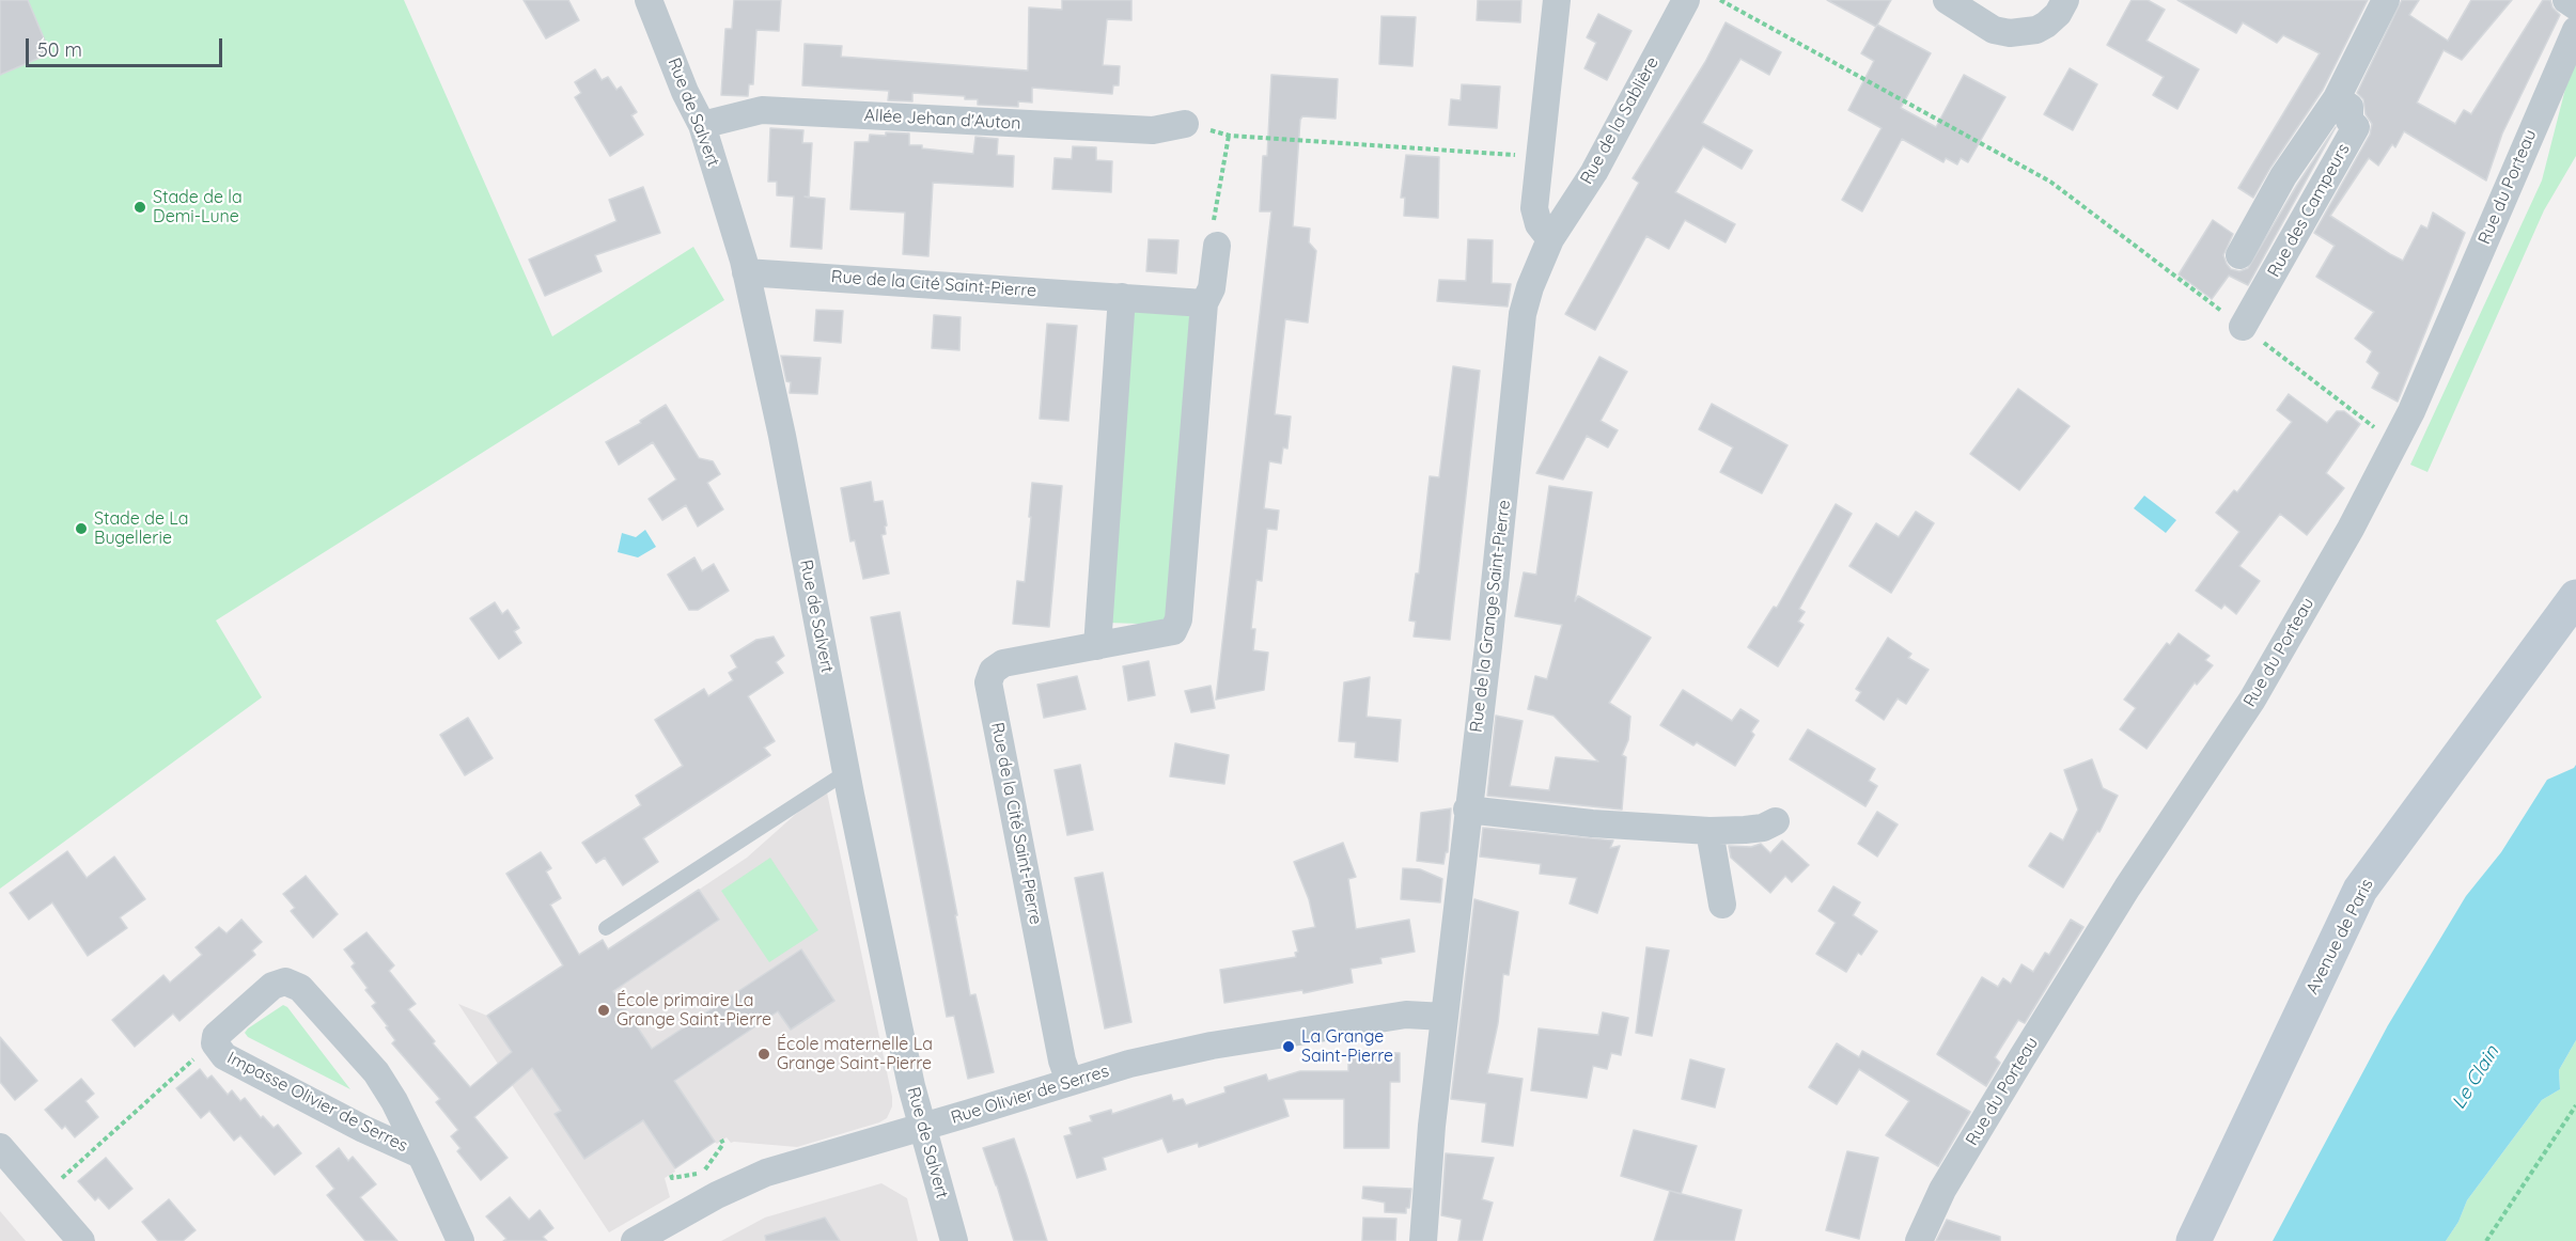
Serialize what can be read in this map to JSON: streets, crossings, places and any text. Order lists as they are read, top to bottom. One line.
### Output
{"streets":{"main road":["Avenue de Paris"],"street":["Rue de Salvert","Allée Jehan d'Auton","Rue de la Sablière","Rue du Porteau","Rue des Campeurs","Rue de la Cité Saint-Pierre","Rue de la Grange Saint-Pierre","Rue Olivier de Serres","Impasse Olivier de Serres"]},"crossings":[["Rue de Salvert","Allée Jehan d'Auton"],["Rue de Salvert","Rue de la Cité Saint-Pierre"],["Rue de Salvert","Rue Olivier de Serres"],["Rue de la Sablière","Rue de la Grange Saint-Pierre"],["Rue de la Cité Saint-Pierre","Rue Olivier de Serres"],["Rue de la Grange Saint-Pierre","Rue Olivier de Serres"]],"water":["Le Clain"],"places":["Stade de la Demi-Lune","Stade de La Bugellerie","École primaire La Grange Saint-Pierre","La Grange Saint-Pierre","École maternelle La Grange Saint-Pierre"],"scale_bar":"50 m"}
